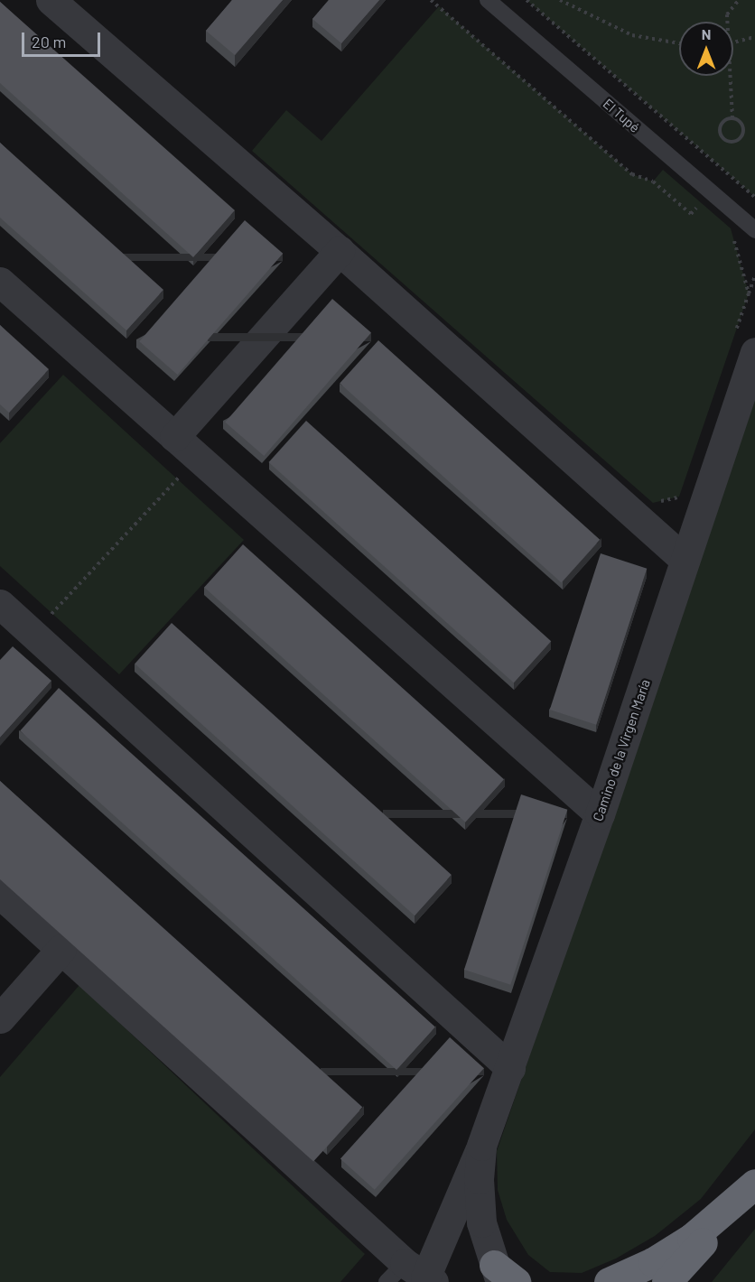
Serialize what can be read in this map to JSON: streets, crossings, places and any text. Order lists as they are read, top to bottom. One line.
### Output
{"streets":{"street":["Camino de la Virgen María"],"lane":["El Tupé"]},"scale_bar":"20 m","north":"top"}
